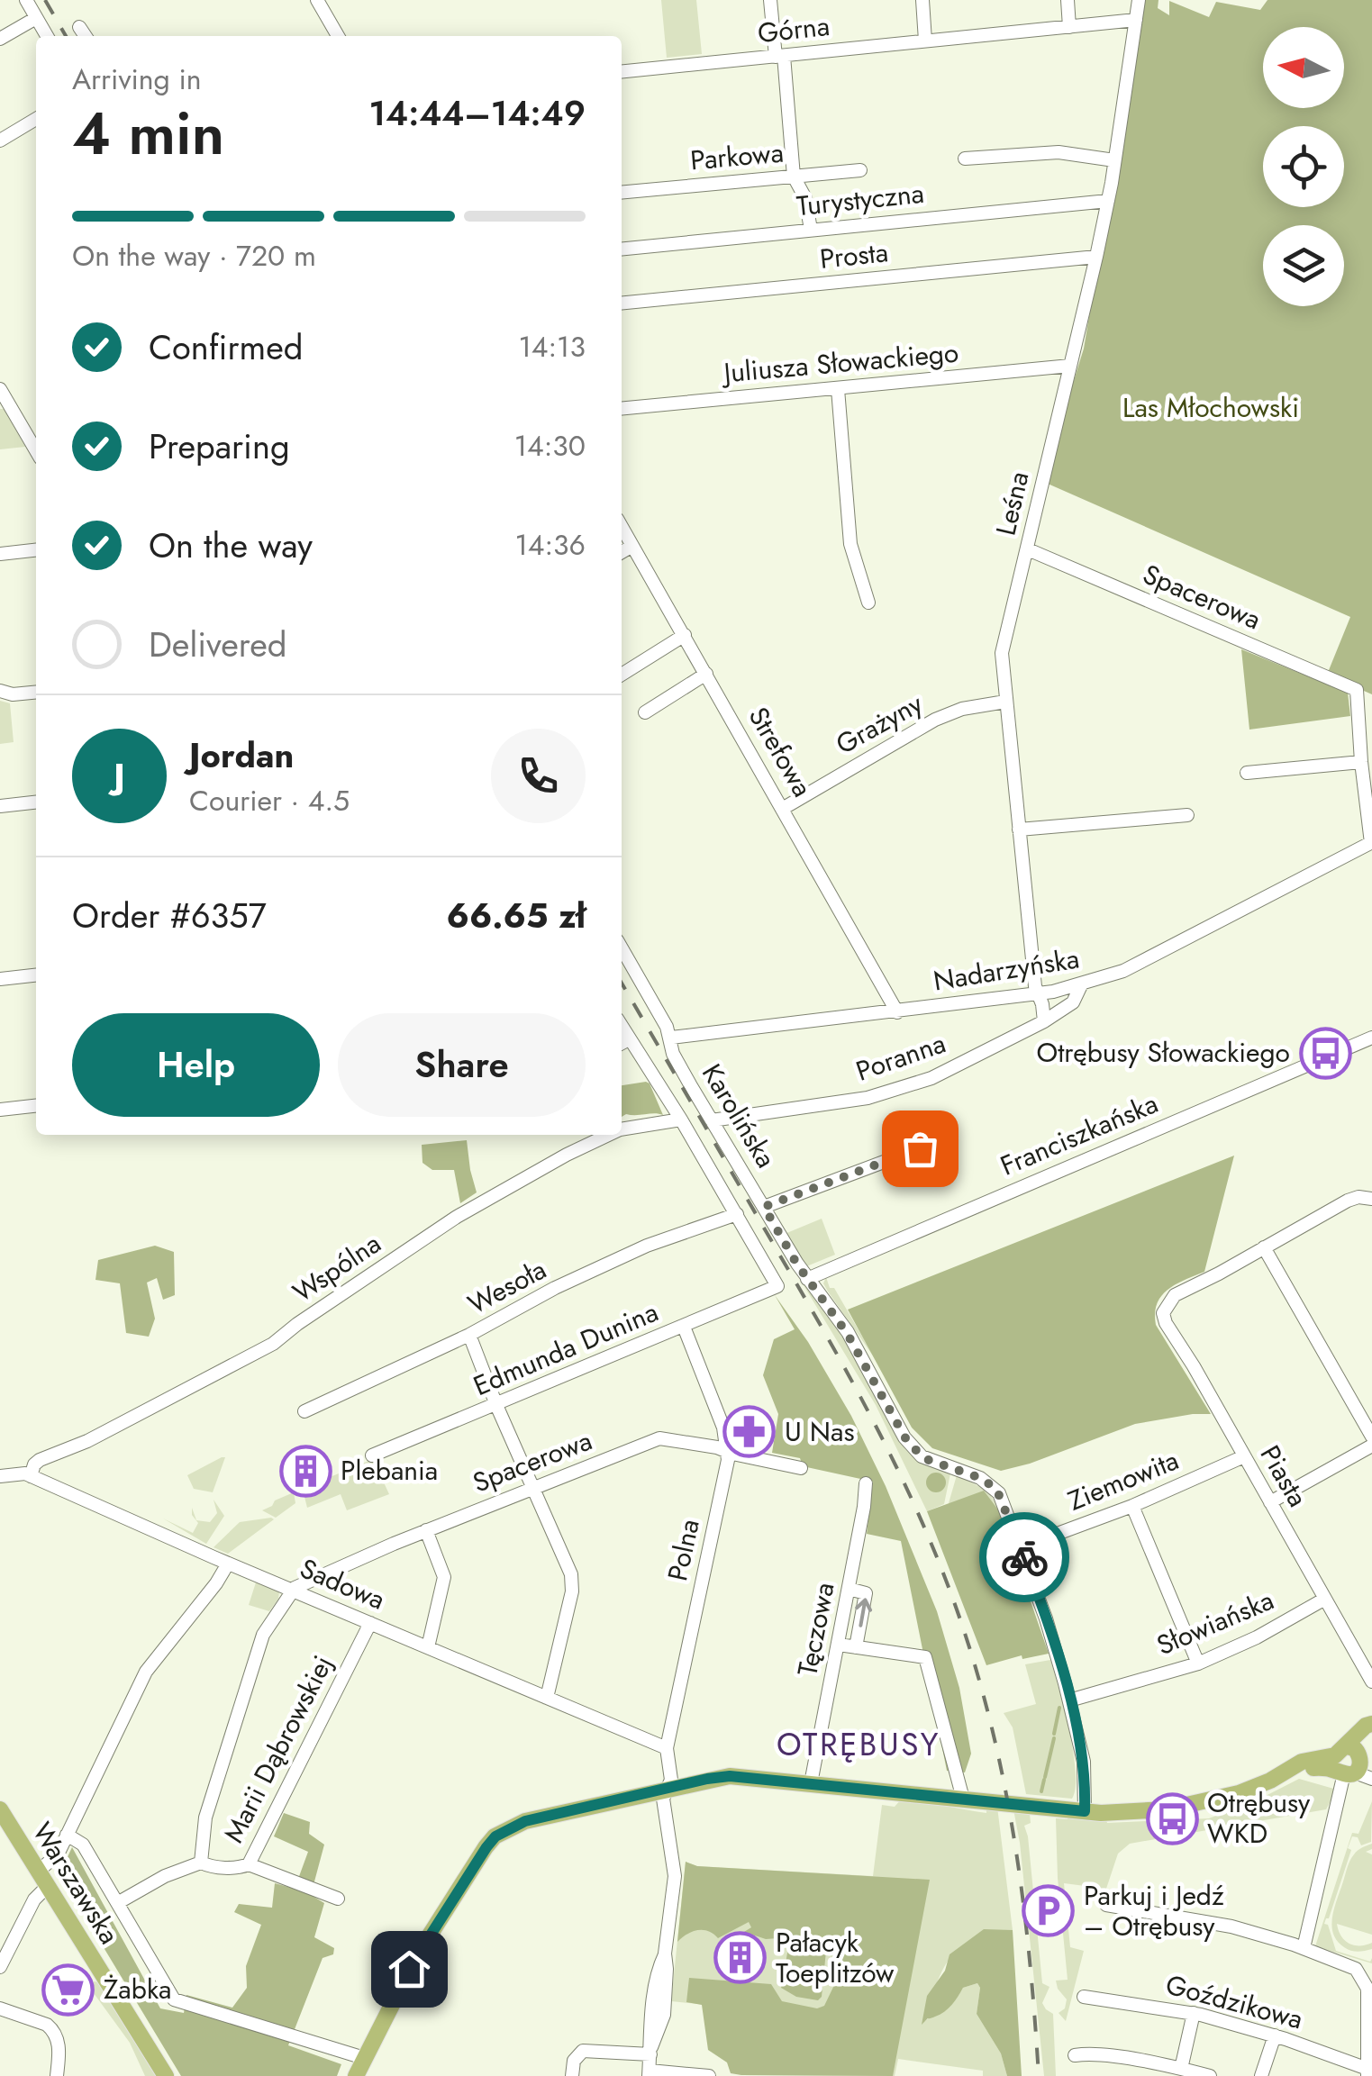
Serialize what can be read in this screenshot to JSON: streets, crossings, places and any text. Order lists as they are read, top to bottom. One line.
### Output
{"streets":{"main road":["Warszawska"],"street":["Górna","Parkowa","Turystyczna","Prosta","Juliusza Słowackiego","Leśna","Spacerowa","Grażyny","Strefowa","Nadarzyńska","Poranna","Karolińska","Franciszkańska","Wspólna","Wesoła","Edmunda Dunina","Piasta","Ziemowita","Polna","Sadowa","Słowiańska","Tęczowa","Marii Dąbrowskiej","Goździkowa"]},"crossings":[["Górna","Leśna"],["Turystyczna","Leśna"],["Prosta","Leśna"],["Juliusza Słowackiego","Leśna"],["Leśna","Spacerowa"],["Leśna","Grażyny"],["Leśna","Nadarzyńska"],["Leśna","Poranna"],["Spacerowa","Polna"],["Spacerowa","Sadowa"],["Grażyny","Strefowa"],["Strefowa","Nadarzyńska"],["Nadarzyńska","Poranna"],["Nadarzyńska","Karolińska"],["Poranna","Karolińska"],["Karolińska","Franciszkańska"],["Karolińska","Ziemowita"],["Karolińska","Słowiańska"],["Wspólna","Sadowa"],["Wesoła","Edmunda Dunina"],["Edmunda Dunina","Polna"],["Piasta","Ziemowita"],["Piasta","Słowiańska"],["Polna","Sadowa"],["Sadowa","Marii Dąbrowskiej"]],"districts":["OTRĘBUSY"],"parks":["Las Młochowski"],"places":{"bus stop":["Otrębusy Słowackiego","Otrębusy WKD"],"pharmacy":["U Nas"],"building":["Plebania","Pałacyk Toeplitzów"],"parking":["Parkuj i Jedź – Otrębusy"],"supermarket":["Żabka"]},"north":"left","page":{"heading":["4 min","Arriving in","14:44–14:49"],"panel":["Jordan","Courier · 4.5","Order #6357","66.65 zł"],"bar":"On the way · 720 m","list":[["Confirmed","14:13"],["Preparing","14:30"],["On the way","14:36"],"Delivered"],"round":"J","buttons":["Help","Share"]}}
